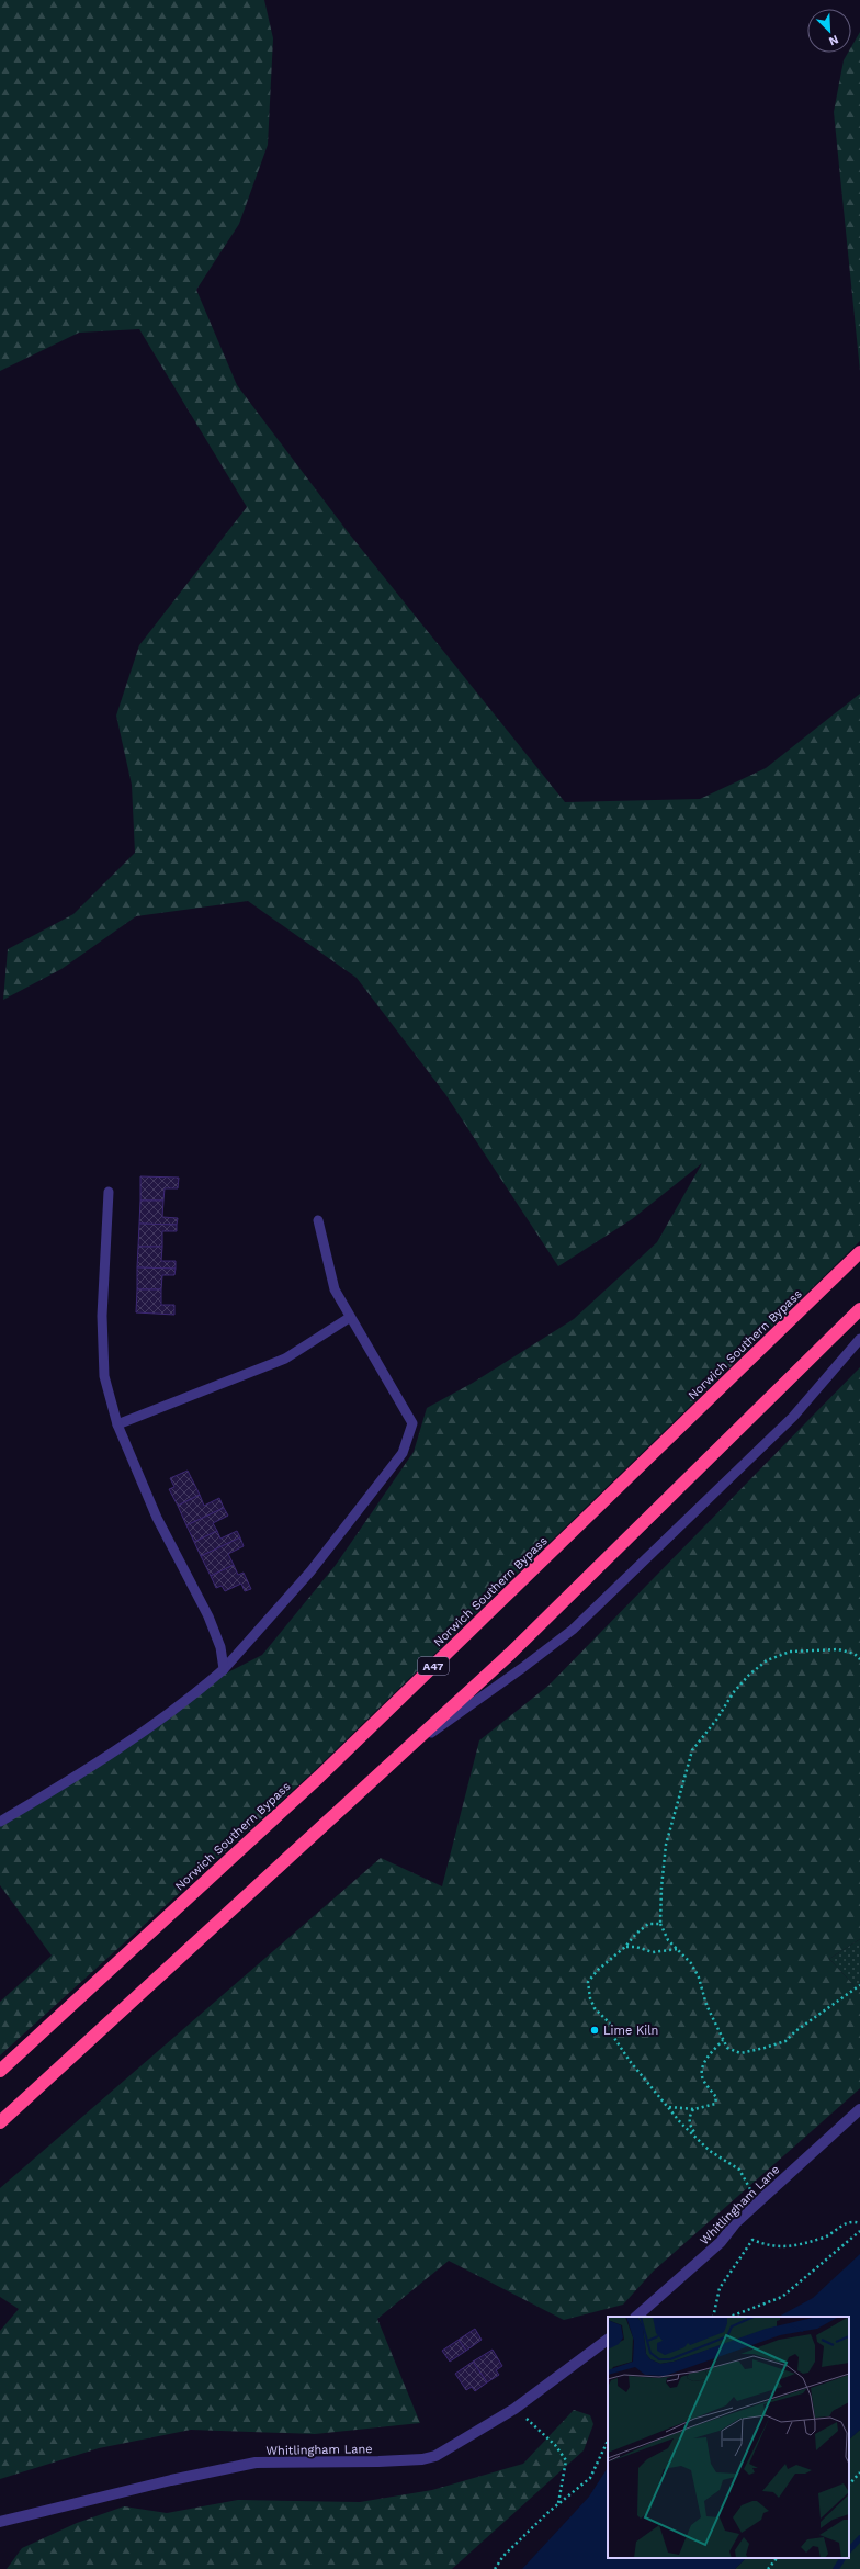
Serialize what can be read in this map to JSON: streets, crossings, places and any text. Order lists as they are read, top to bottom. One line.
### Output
{"streets":{"highway":["Norwich Southern Bypass","A47"],"street":["Whitlingham Lane"]},"places":["Lime Kiln"],"north":"bottom right"}
